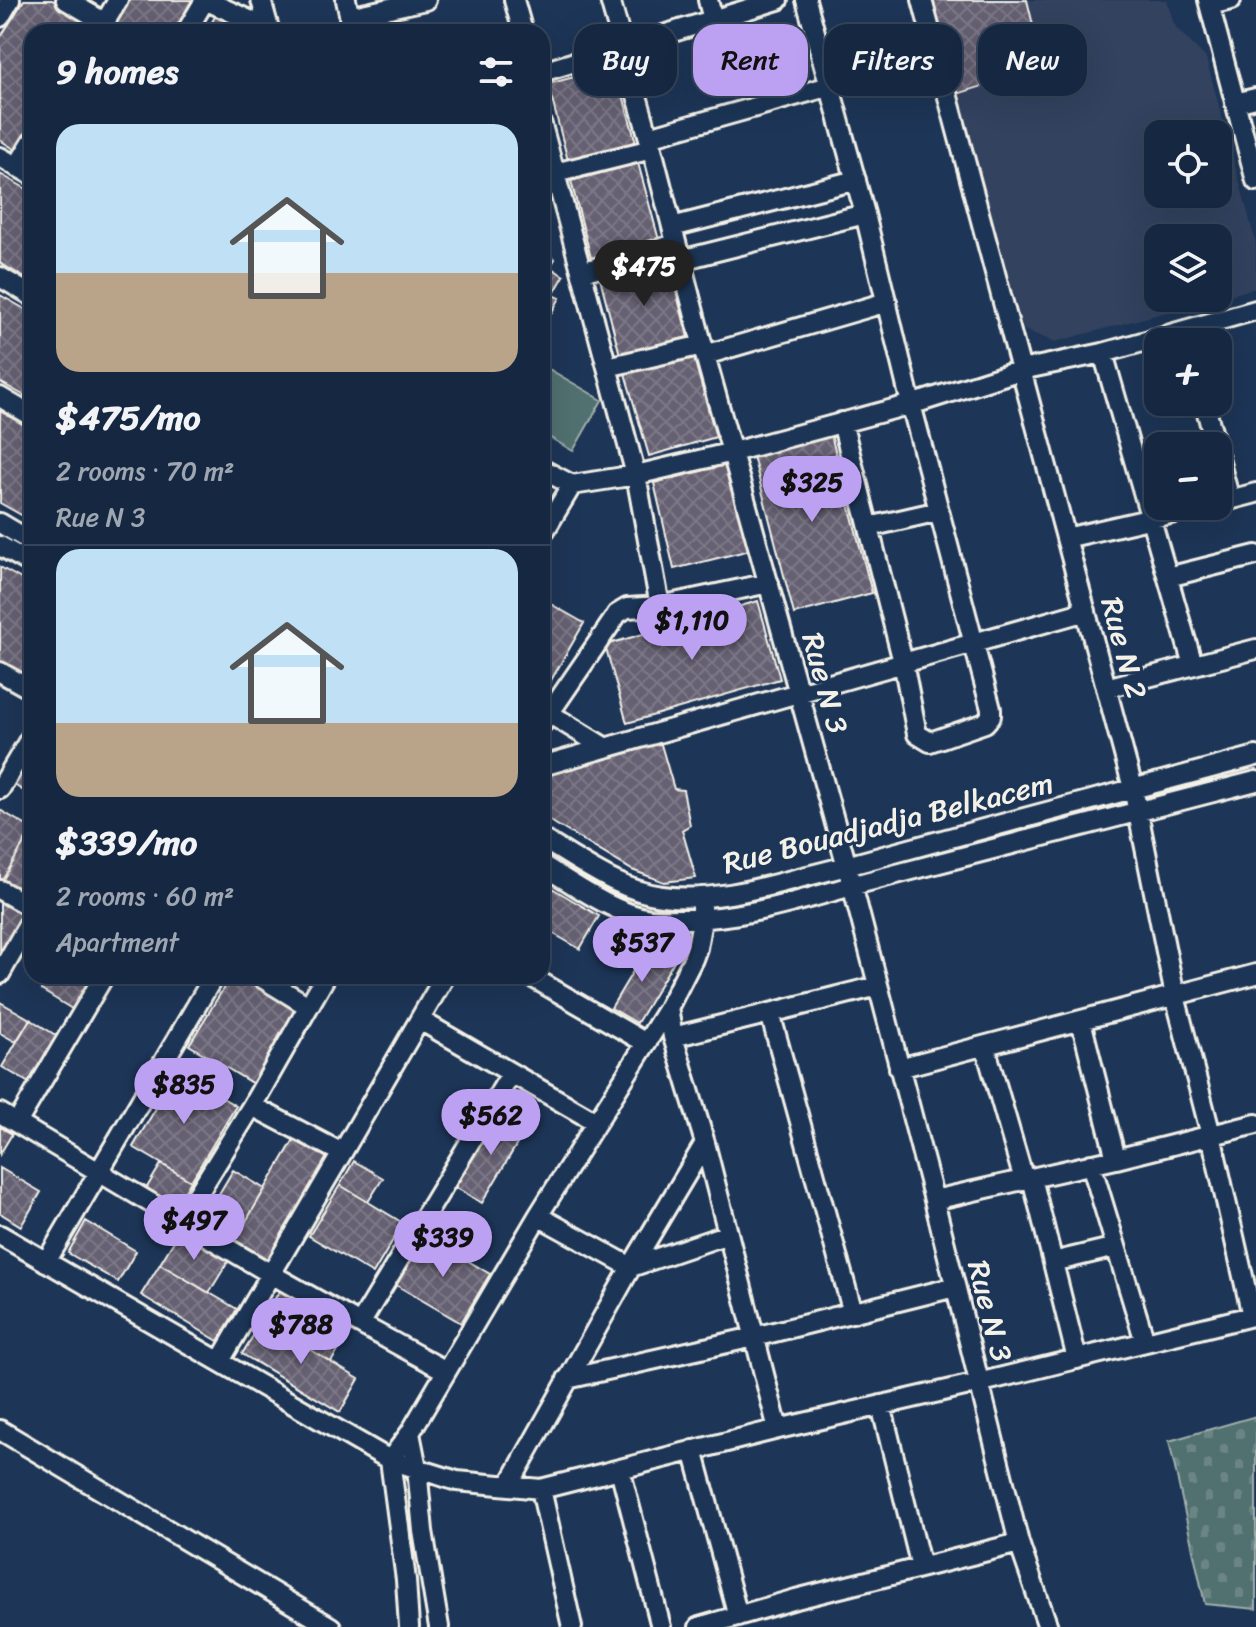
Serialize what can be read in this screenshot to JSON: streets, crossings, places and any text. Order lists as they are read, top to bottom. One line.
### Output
{"streets":{"street":["Rue N 2","Rue N 3","Rue Bouadjadja Belkacem"]},"crossings":[["Rue N 2","Rue Bouadjadja Belkacem"],["Rue N 3","Rue Bouadjadja Belkacem"]],"page":{"chip":["Buy","Rent","Filters","New"],"heading":"9 homes","map_buttons":["+","−"],"list":[{"name":"$475/mo","note":"2 rooms · 70 m² · Rue N 3"},{"name":"$339/mo","note":"2 rooms · 60 m² · Apartment"}],"price":["$475","$325","$1,110","$537","$835","$562","$497","$339","$788"]}}
